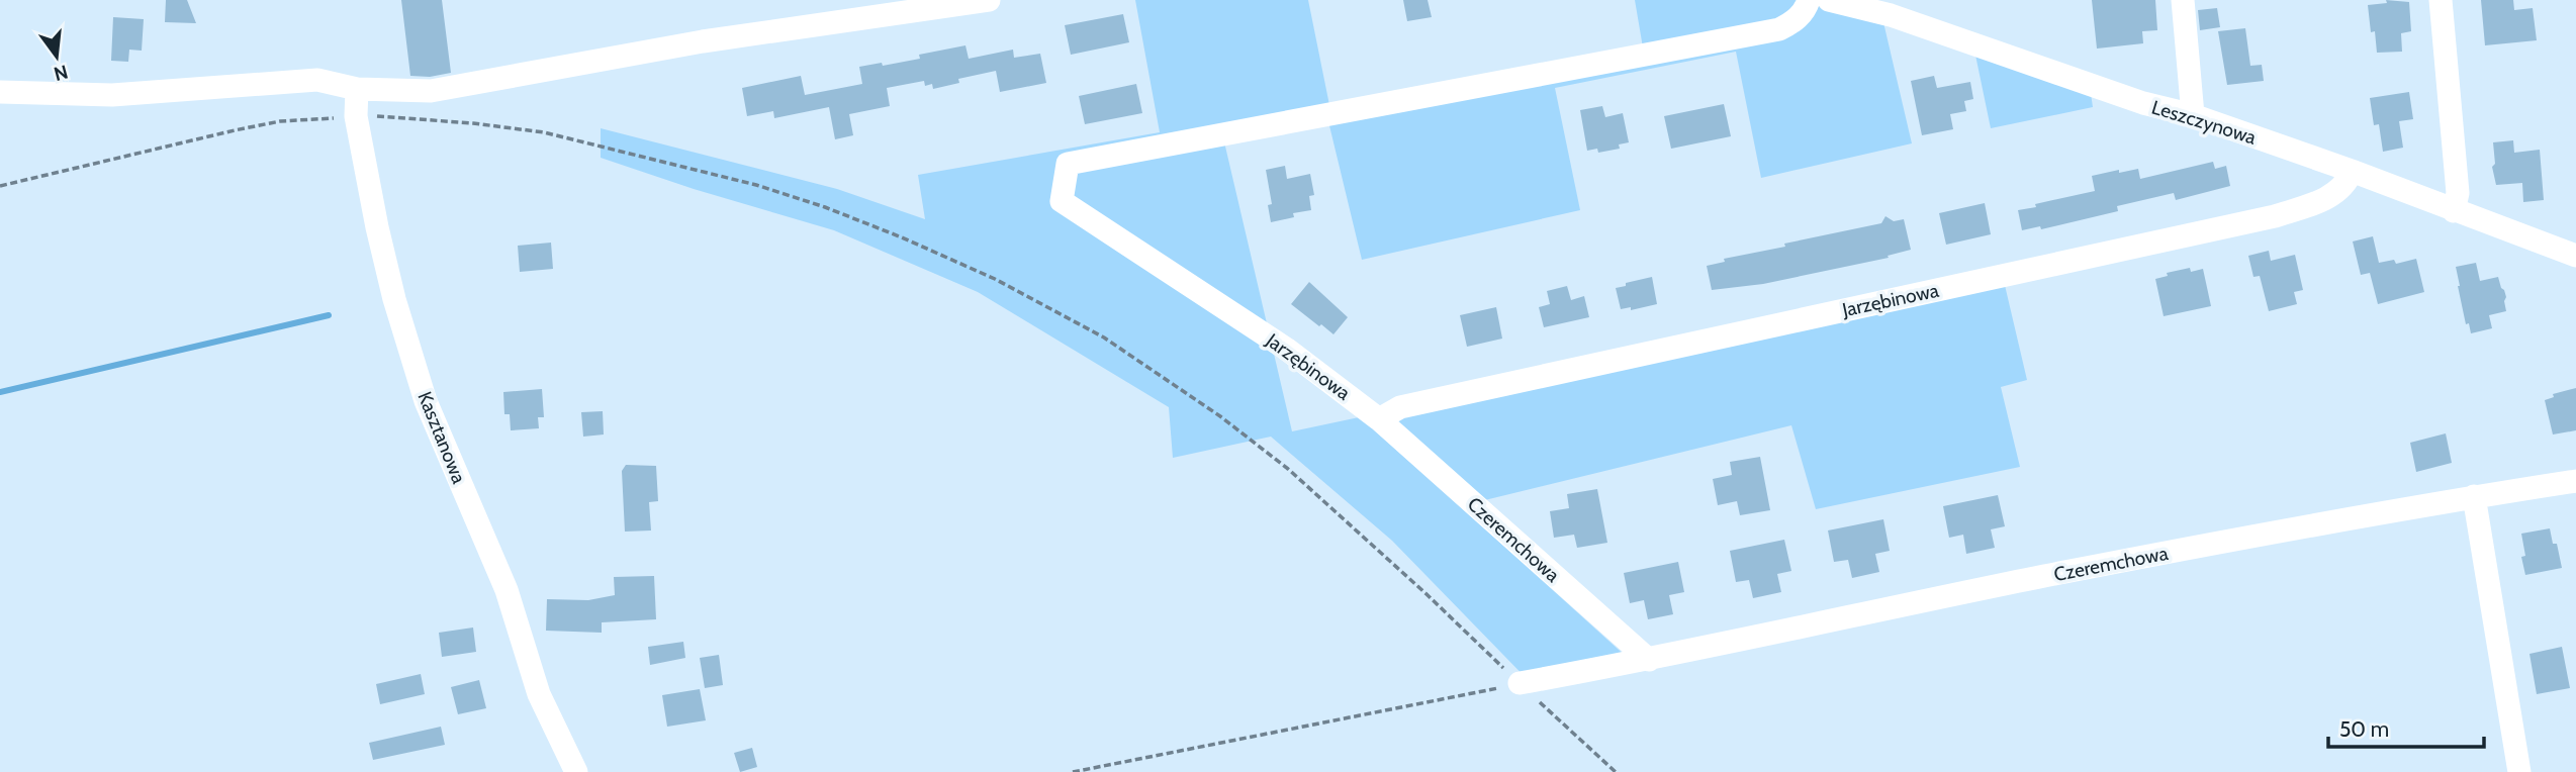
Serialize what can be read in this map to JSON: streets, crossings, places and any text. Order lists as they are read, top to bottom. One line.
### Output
{"streets":{"street":["Leszczynowa","Jarzębinowa","Kasztanowa","Czeremchowa"]},"crossings":[["Leszczynowa","Jarzębinowa"],["Jarzębinowa","Czeremchowa"]],"scale_bar":"50 m","north":"bottom"}
